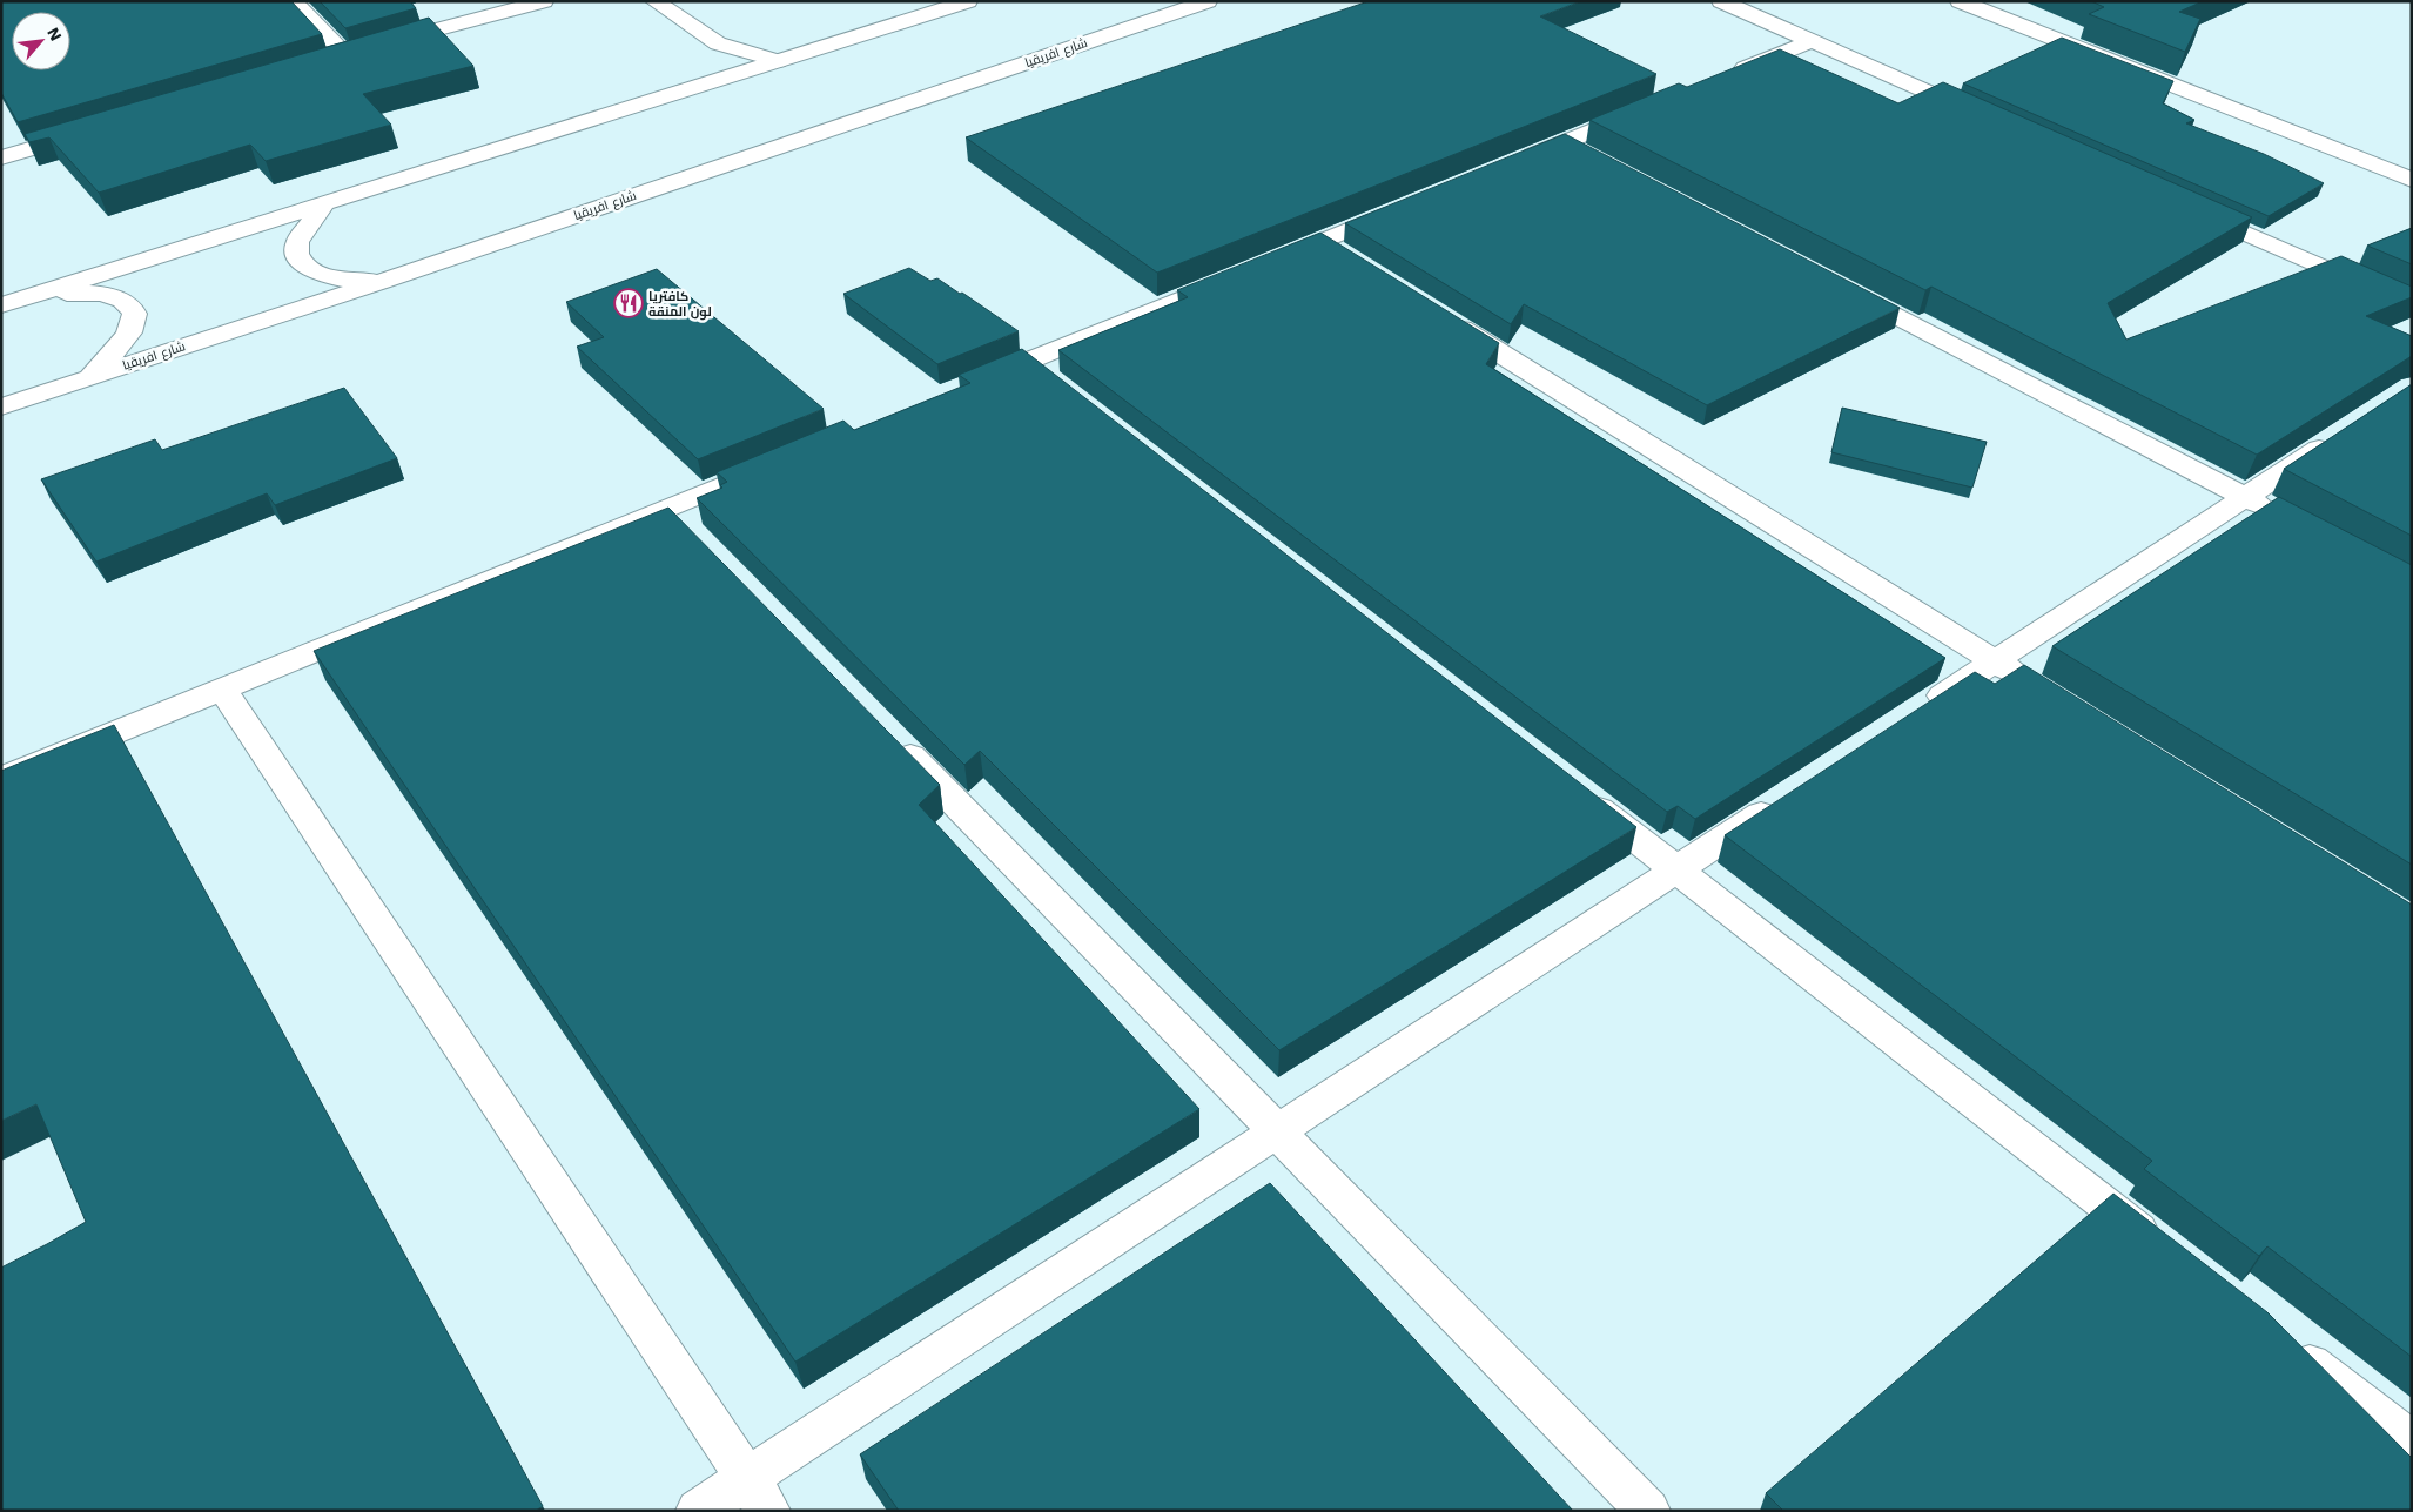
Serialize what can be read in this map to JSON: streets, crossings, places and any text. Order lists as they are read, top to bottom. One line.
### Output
{"streets":{"street":["شارع افريقيا"]},"places":{"restaurant":["كافتريا لون المنقة"]},"north":"top right"}
